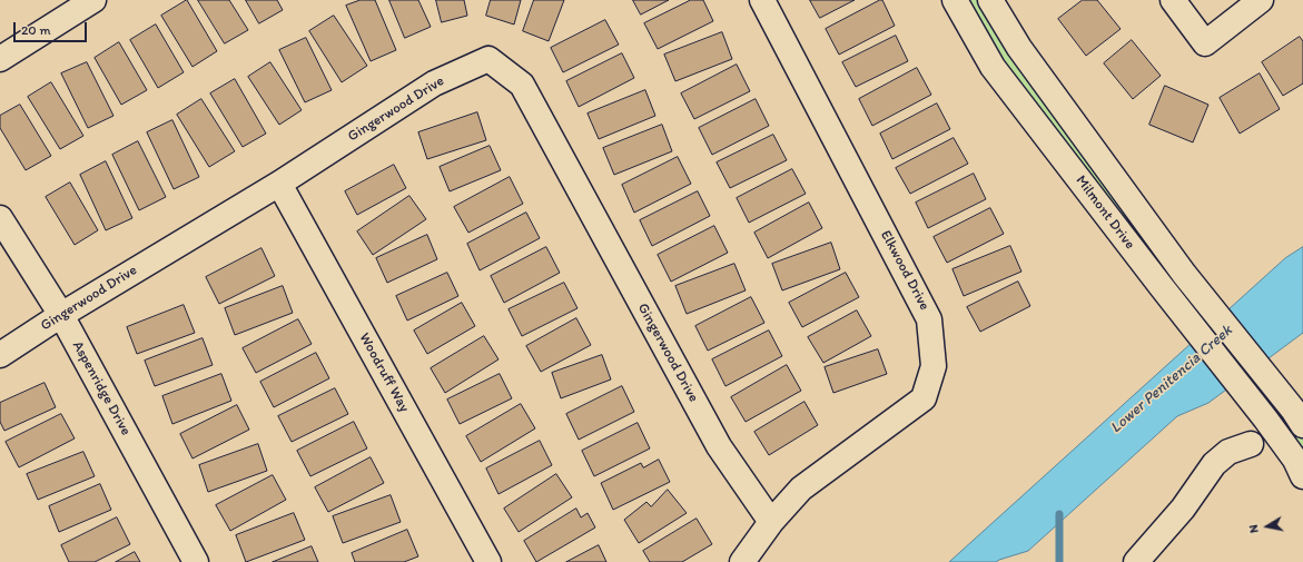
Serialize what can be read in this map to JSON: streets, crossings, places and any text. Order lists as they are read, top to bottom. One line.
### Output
{"streets":{"street":["Gingerwood Drive","Milmont Drive","Elkwood Drive","Woodruff Way","Aspenridge Drive"]},"crossings":[["Gingerwood Drive","Elkwood Drive"],["Gingerwood Drive","Woodruff Way"],["Gingerwood Drive","Aspenridge Drive"]],"water":["Lower Penitencia Creek"],"scale_bar":"20 m","north":"left"}
